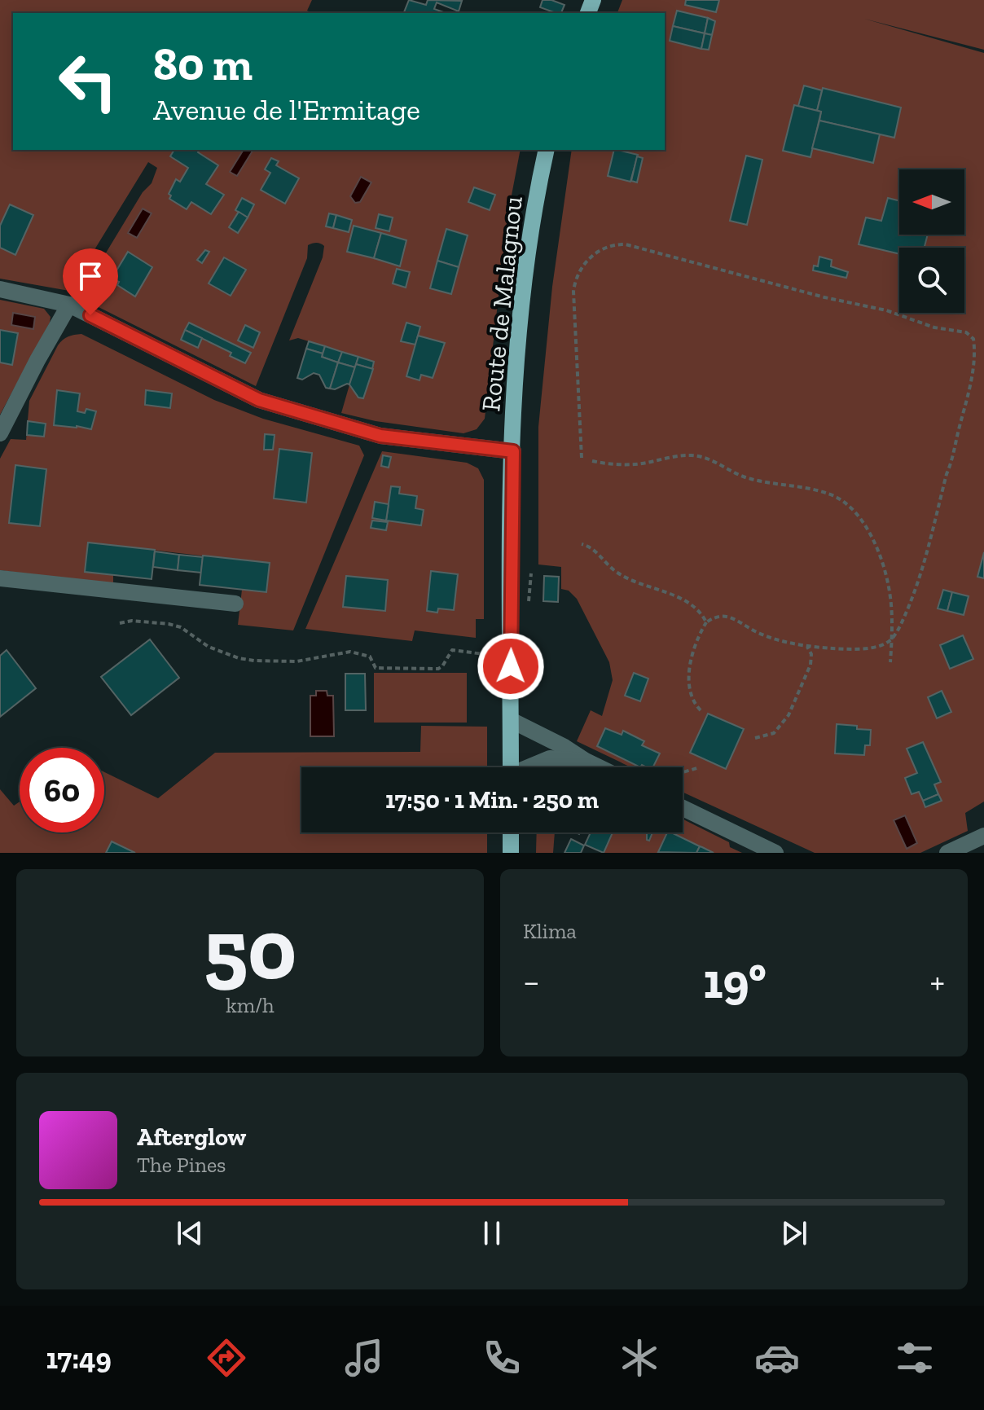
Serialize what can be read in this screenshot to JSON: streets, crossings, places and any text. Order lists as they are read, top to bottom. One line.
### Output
{"streets":{"main road":["Route de Malagnou"]},"north":"left","page":{"turn":["80 m","Avenue de l'Ermitage"],"limit":"60","trip":"17:50 · 1 Min. · 250 m","tile":[["50","km/h"],"Klima"],"heat":["−","19°","+"],"song":["Afterglow","The Pines"],"tabs":"17:49"}}
